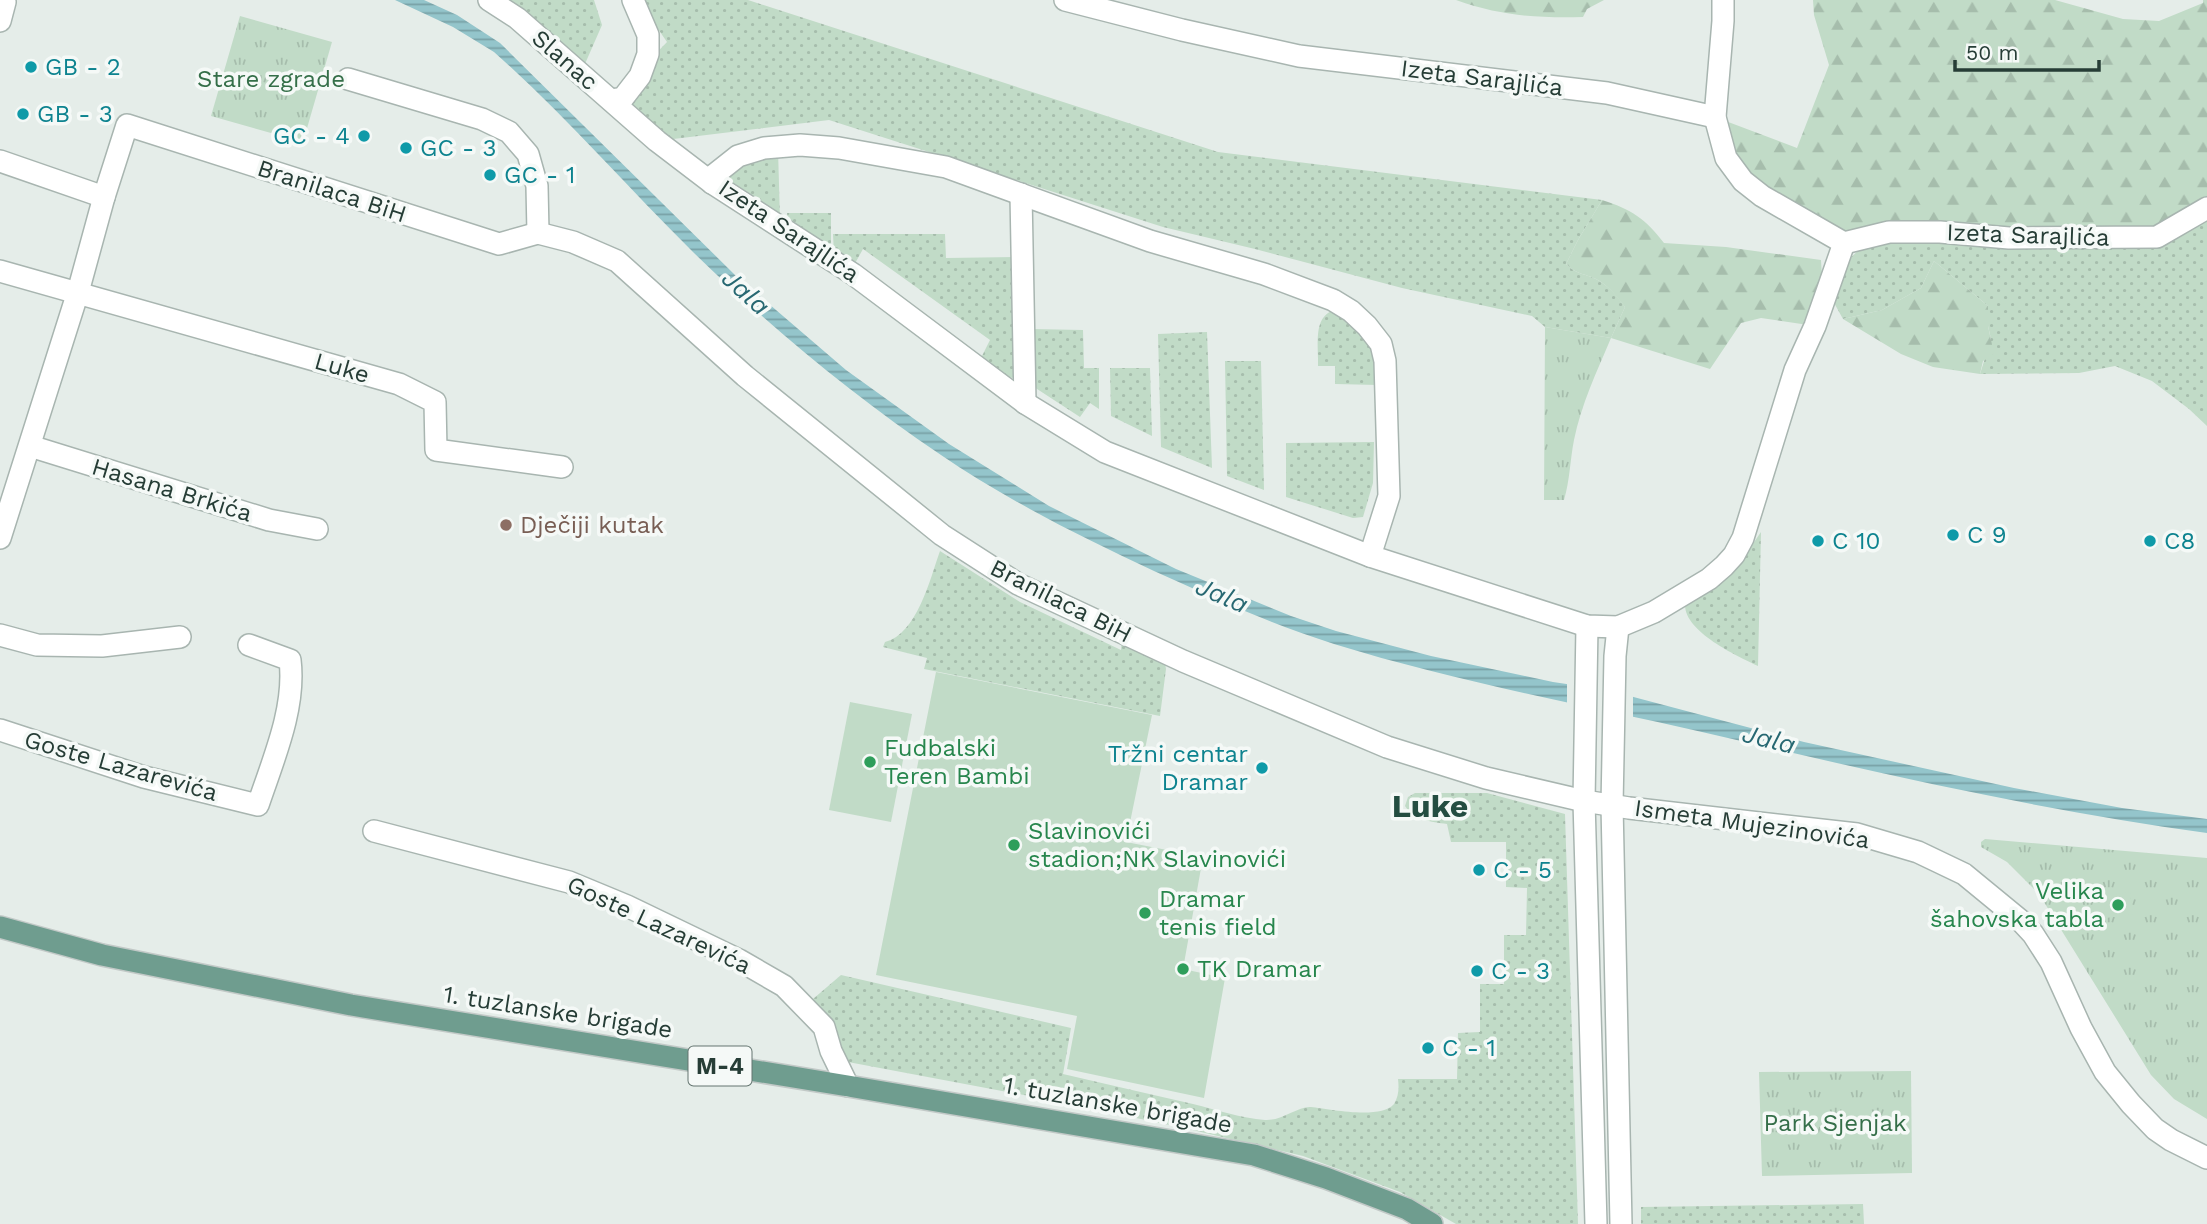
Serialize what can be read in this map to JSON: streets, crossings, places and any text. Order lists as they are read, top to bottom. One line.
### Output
{"streets":{"main road":["1. tuzlanske brigade","M-4"],"street":["Slanac","Izeta Sarajlića","Branilaca BiH","Luke","Hasana Brkića","Goste Lazarevića","Ismeta Mujezinovića"]},"crossings":[["Izeta Sarajlića","Ismeta Mujezinovića"],["Branilaca BiH","Ismeta Mujezinovića"],["Goste Lazarevića","1. tuzlanske brigade"]],"districts":["Luke"],"water":["Jala"],"parks":["Stare zgrade","Park Sjenjak"],"places":["GB - 2","GB - 3","GC - 4","GC - 3","GC - 1","Dječiji kutak","C 9","C 10","C8","Fudbalski Teren Bambi","Tržni centar Dramar","Slavinovići stadion;NK Slavinovići","C - 5","Velika šahovska tabla","Dramar tenis field","TK Dramar","C - 3","C - 1"],"scale_bar":"50 m"}
